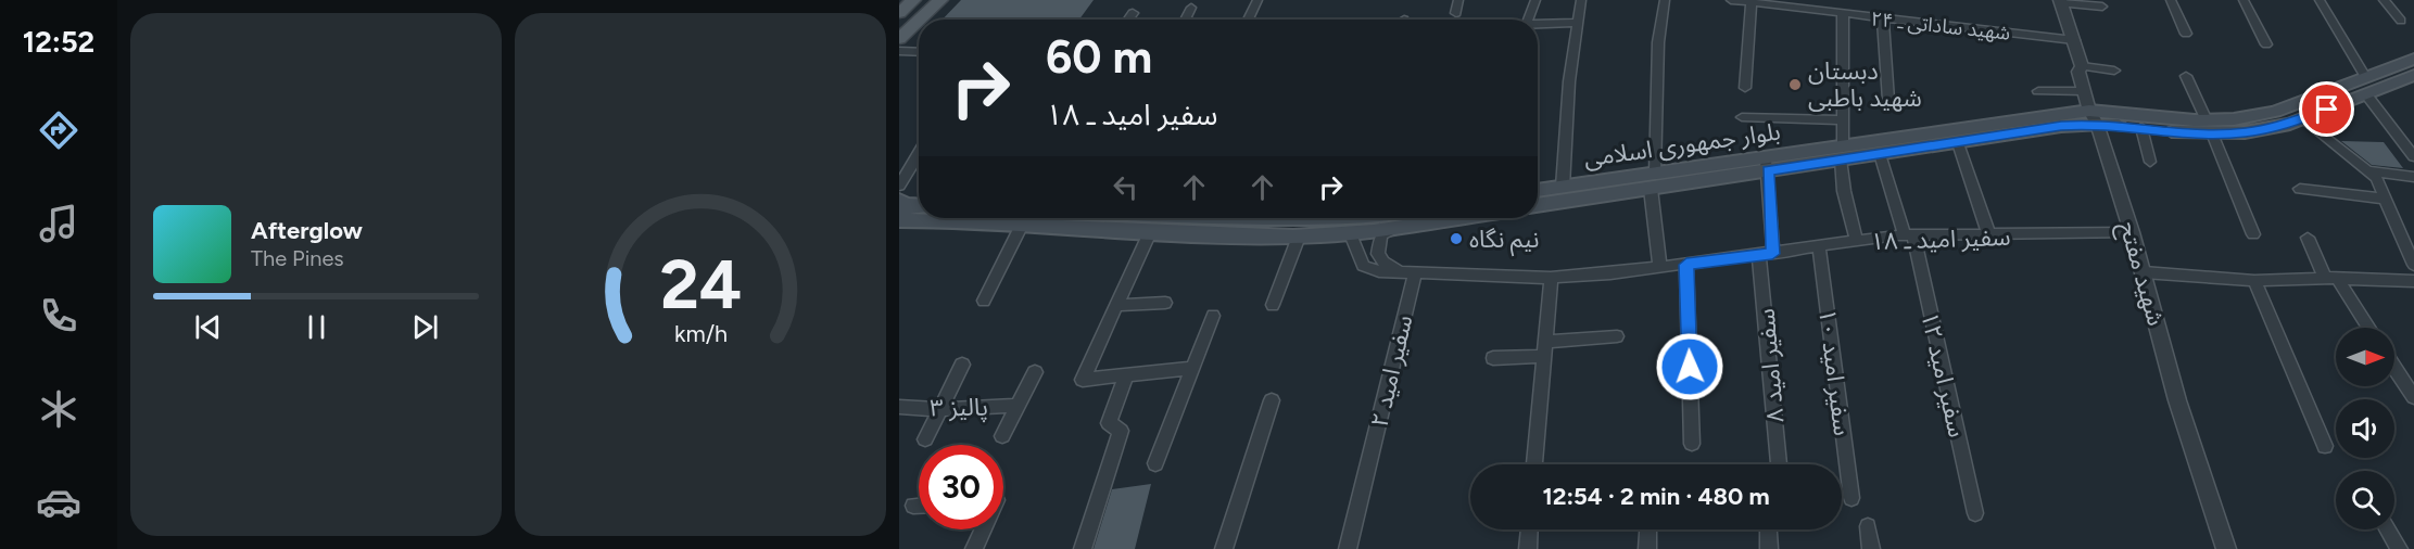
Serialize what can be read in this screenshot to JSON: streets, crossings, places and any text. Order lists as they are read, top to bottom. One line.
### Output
{"streets":{"main road":["بلوار جمهوری اسلامی"],"street":["شهید ساداتی ـ ۲۴","سفیر امید ـ ۱۸","شهید مفتح","سفیر امید ۸","سفیر امید ۲","سفیر امید ۱۰","سفیر امید ۱۲","پالیز ۳"]},"crossings":[["شهید ساداتی ـ ۲۴","شهید مفتح"],["بلوار جمهوری اسلامی","شهید مفتح"],["بلوار جمهوری اسلامی","سفیر امید ۸"],["بلوار جمهوری اسلامی","سفیر امید ۱۲"],["سفیر امید ـ ۱۸","شهید مفتح"],["سفیر امید ـ ۱۸","سفیر امید ۸"],["سفیر امید ـ ۱۸","سفیر امید ۲"],["سفیر امید ـ ۱۸","سفیر امید ۱۰"],["سفیر امید ـ ۱۸","سفیر امید ۱۲"]],"places":["دبستان شهید باطبی","نیم نگاه"],"north":"right","page":{"tabs":"12:52","turn":["60 m","سفیر امید ـ ۱۸"],"song":["Afterglow","The Pines"],"limit":"30","trip":"12:54 · 2 min · 480 m","gauge":["24","km/h"]}}
